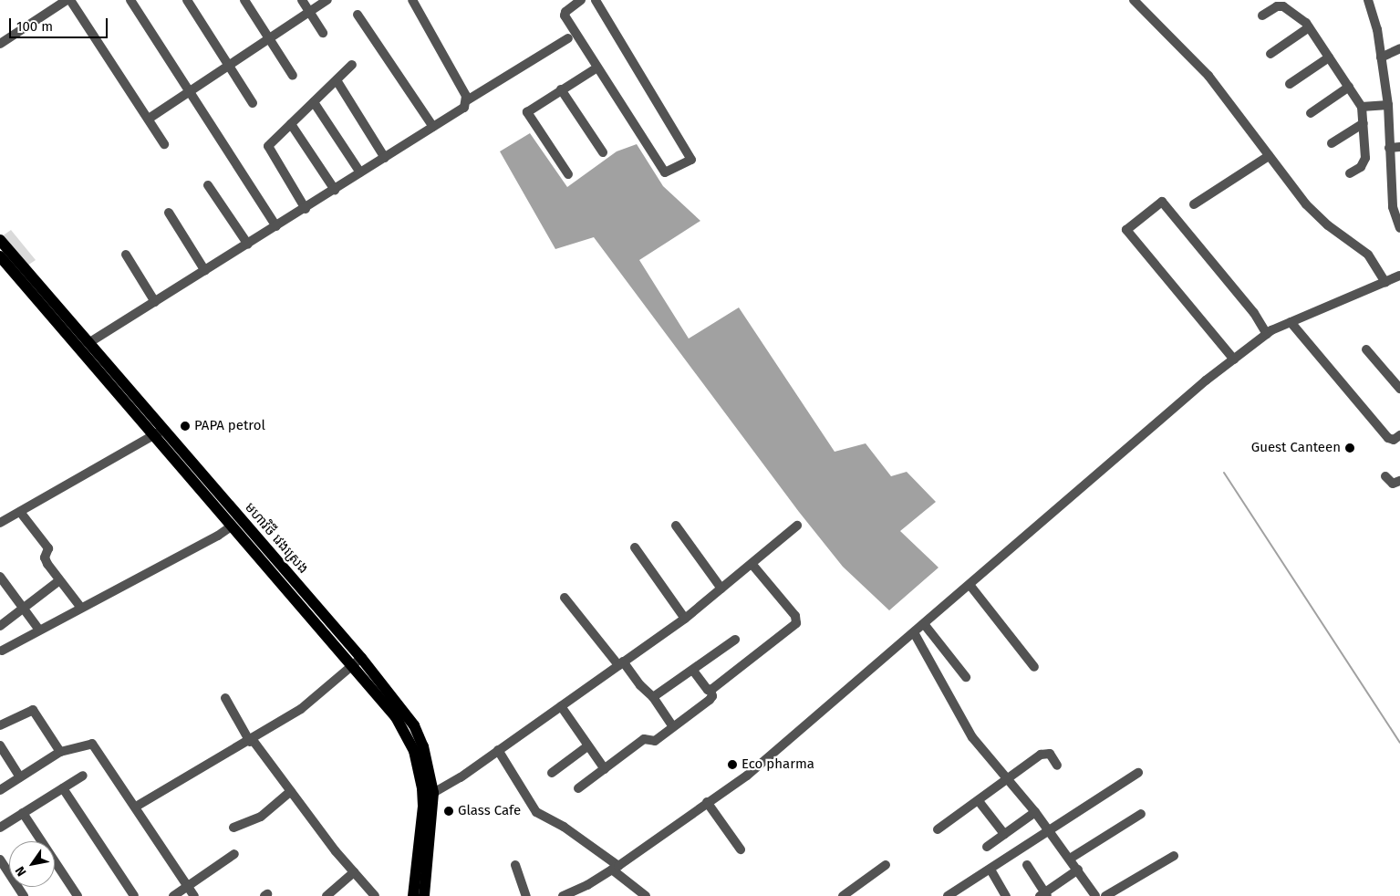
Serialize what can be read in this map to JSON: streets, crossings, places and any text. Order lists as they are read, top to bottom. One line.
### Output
{"streets":{"main road":["មហាវិថី វេងស្រេង"]},"places":["PAPA petrol","Guest Canteen","Eco pharma","Glass Cafe"],"scale_bar":"100 m","north":"bottom left"}
